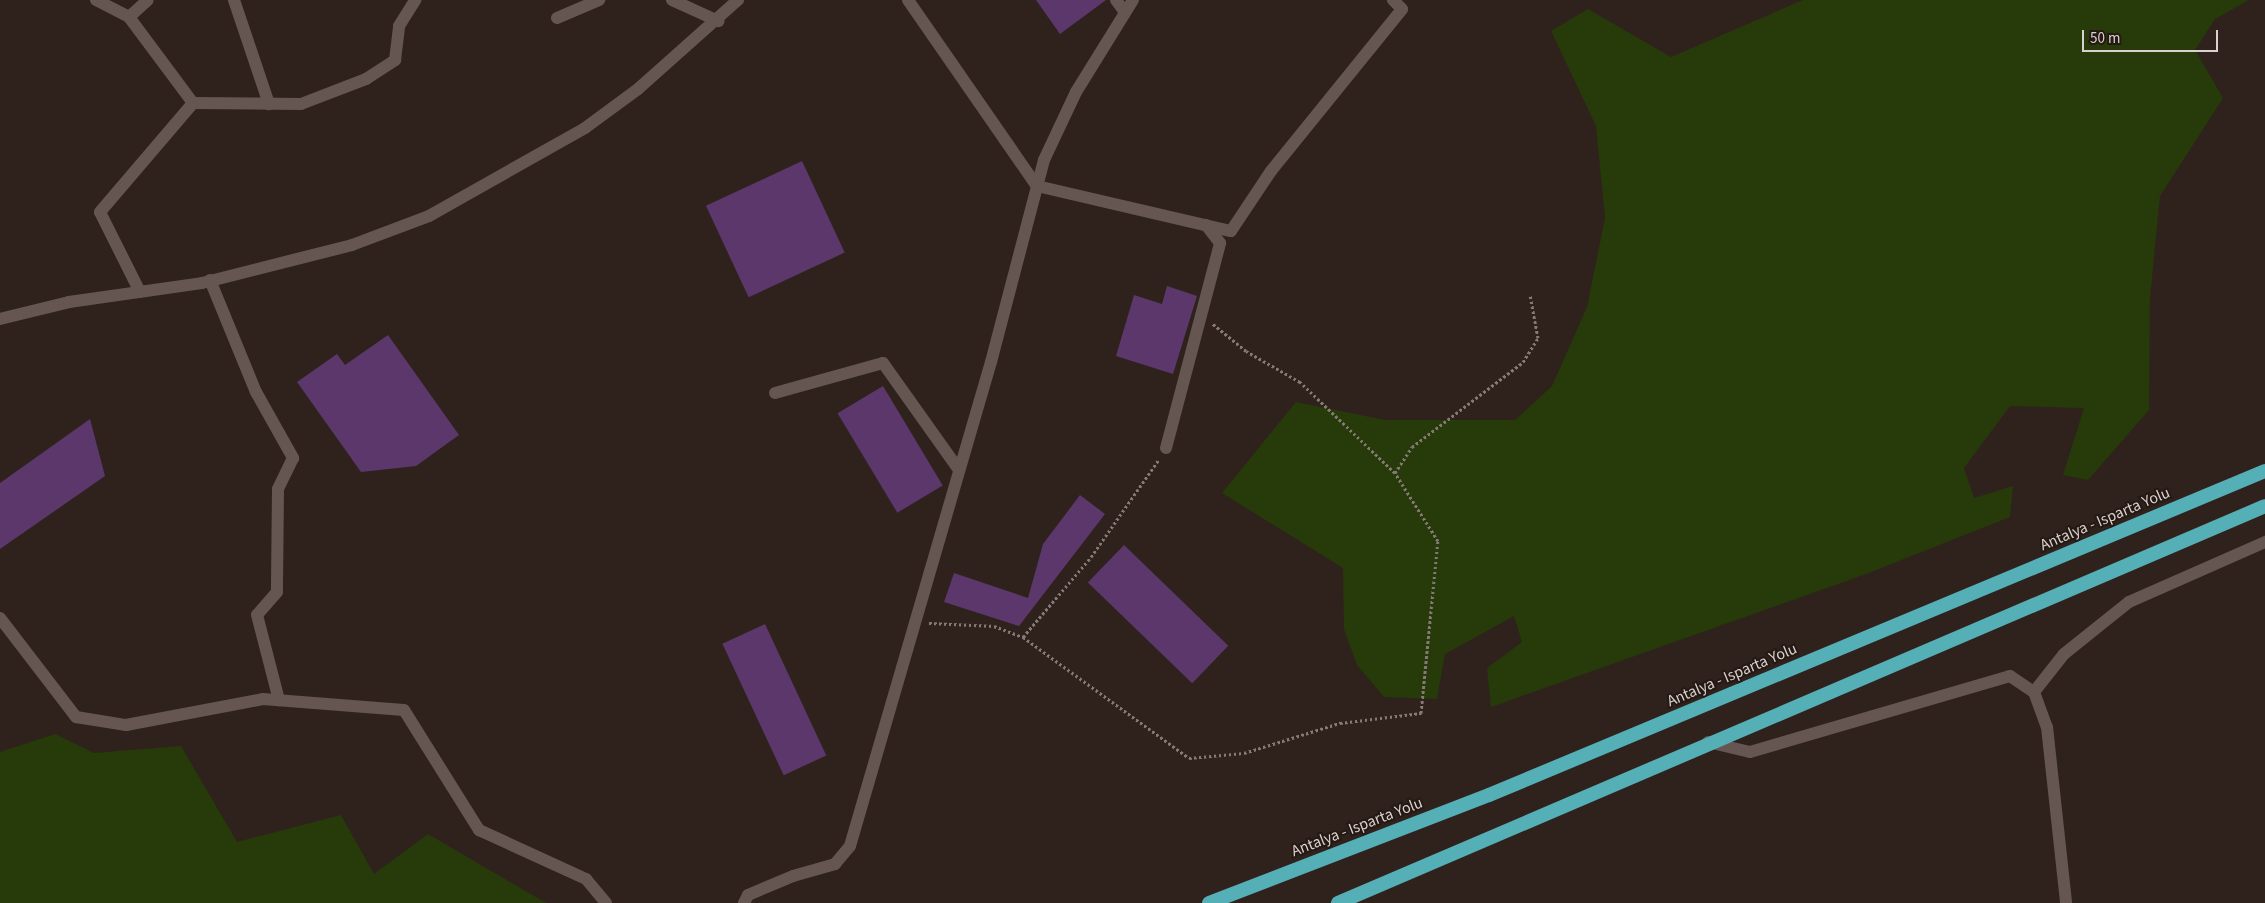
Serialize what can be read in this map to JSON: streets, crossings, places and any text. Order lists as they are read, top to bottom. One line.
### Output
{"streets":{"highway":["Antalya - Isparta Yolu"]},"scale_bar":"50 m"}
